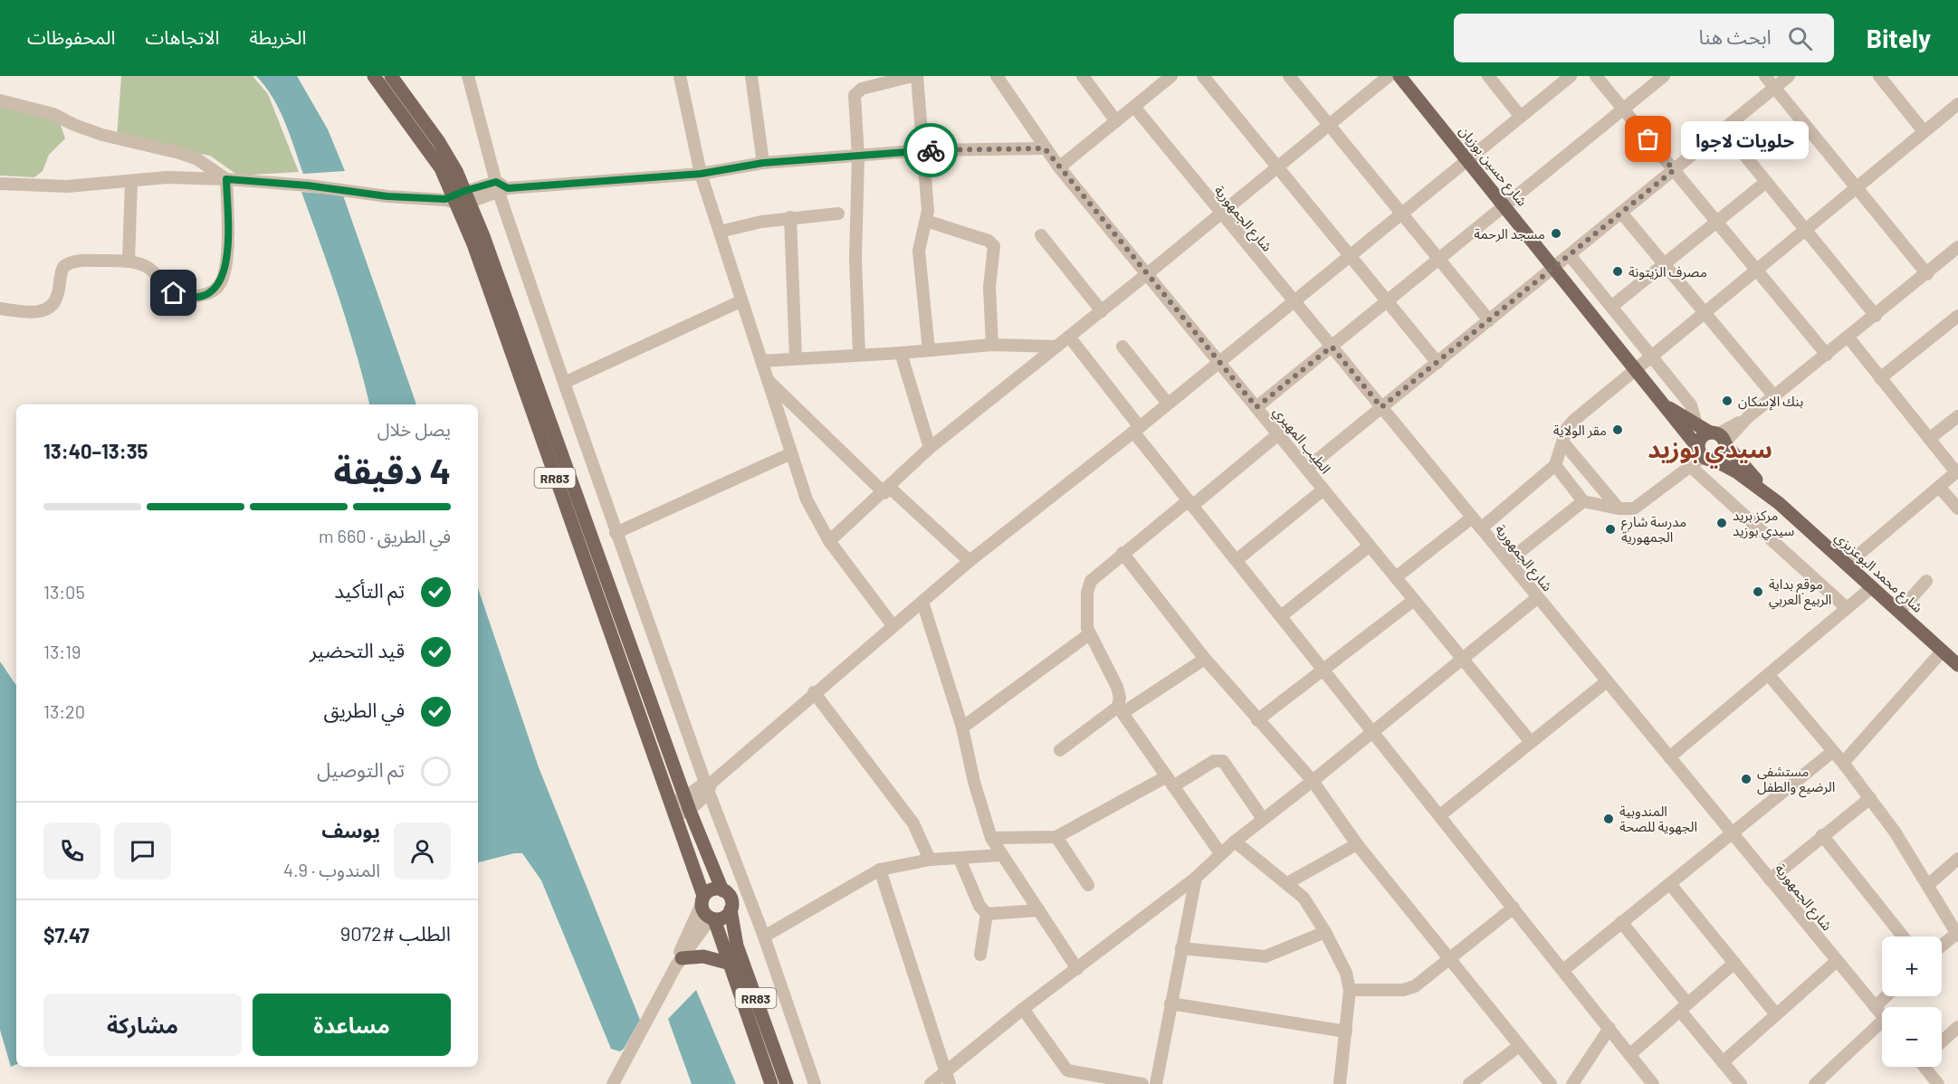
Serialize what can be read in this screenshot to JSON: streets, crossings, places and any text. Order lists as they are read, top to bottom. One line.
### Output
{"streets":{"main road":["شارع حسين بوزيان","RR83","شارع محمد البوعزيزي"],"street":["شارع الجمهورية","الطيب المهيري"]},"crossings":[["شارع حسين بوزيان","شارع محمد البوعزيزي"]],"districts":["سيدي بوزيد"],"places":["حلويات لاجوا","مسجد الرحمة","مصرف الزيتونة","بنك الإسكان","مقر الولاية","مركز بريد سيدي بوزيد","مدرسة شارع الجمهورية","موقع بداية الربيع العربي","مستشفى الرضيع والطفل","المندوبية الجهوية للصحة"],"page":{"header":"Bitely","search":"ابحث هنا","nav":["الخريطة","الاتجاهات","المحفوظات"],"bubble":"حلويات لاجوا","heading":["4 دقيقة","يصل خلال","13:35–13:40"],"panel":["يوسف","المندوب · 4.9","الطلب #9072","$7.47"],"bar":"في الطريق · 660 m","list":[["تم التأكيد","13:05"],["قيد التحضير","13:19"],["في الطريق","13:20"],"تم التوصيل"],"map_buttons":["+","−"],"buttons":["مساعدة","مشاركة"]}}
